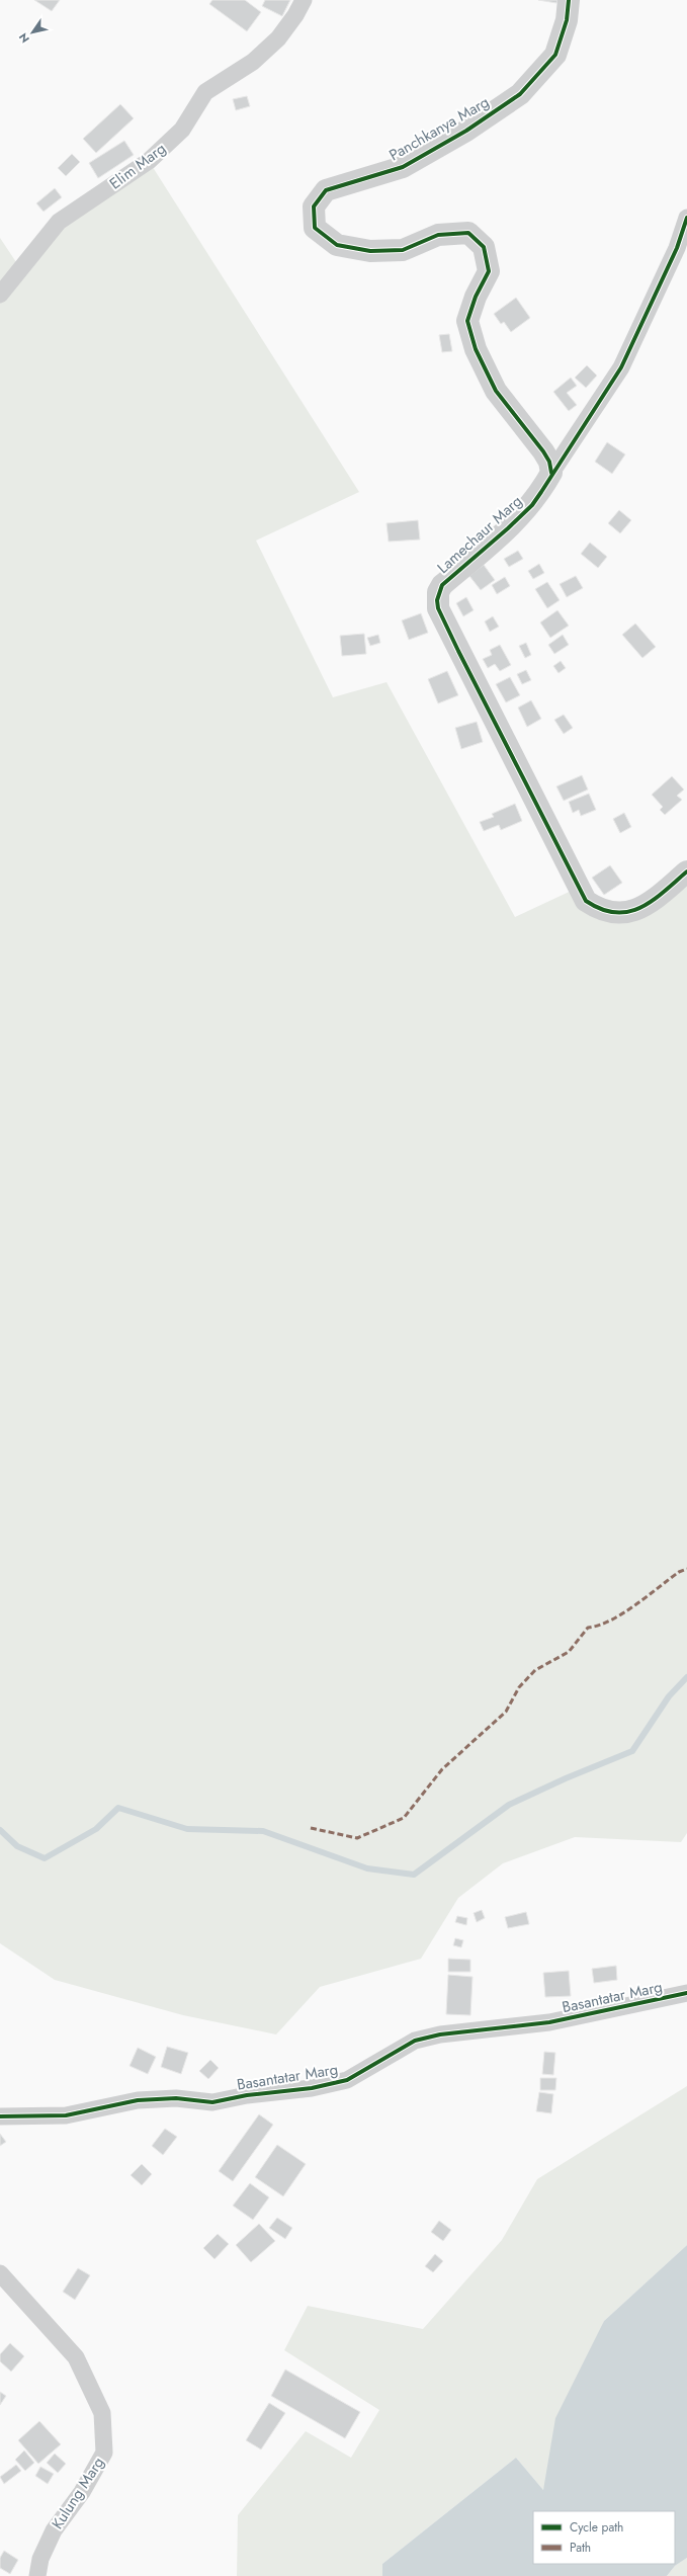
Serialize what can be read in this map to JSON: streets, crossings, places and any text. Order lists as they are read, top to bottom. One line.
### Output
{"streets":{"street":["Panchkanya Marg","Elim Marg","Lamechaur Marg","Basantatar Marg","Kulung Marg"]},"crossings":[["Panchkanya Marg","Lamechaur Marg"]],"legend":["Cycle path","Path"],"north":"bottom left"}
